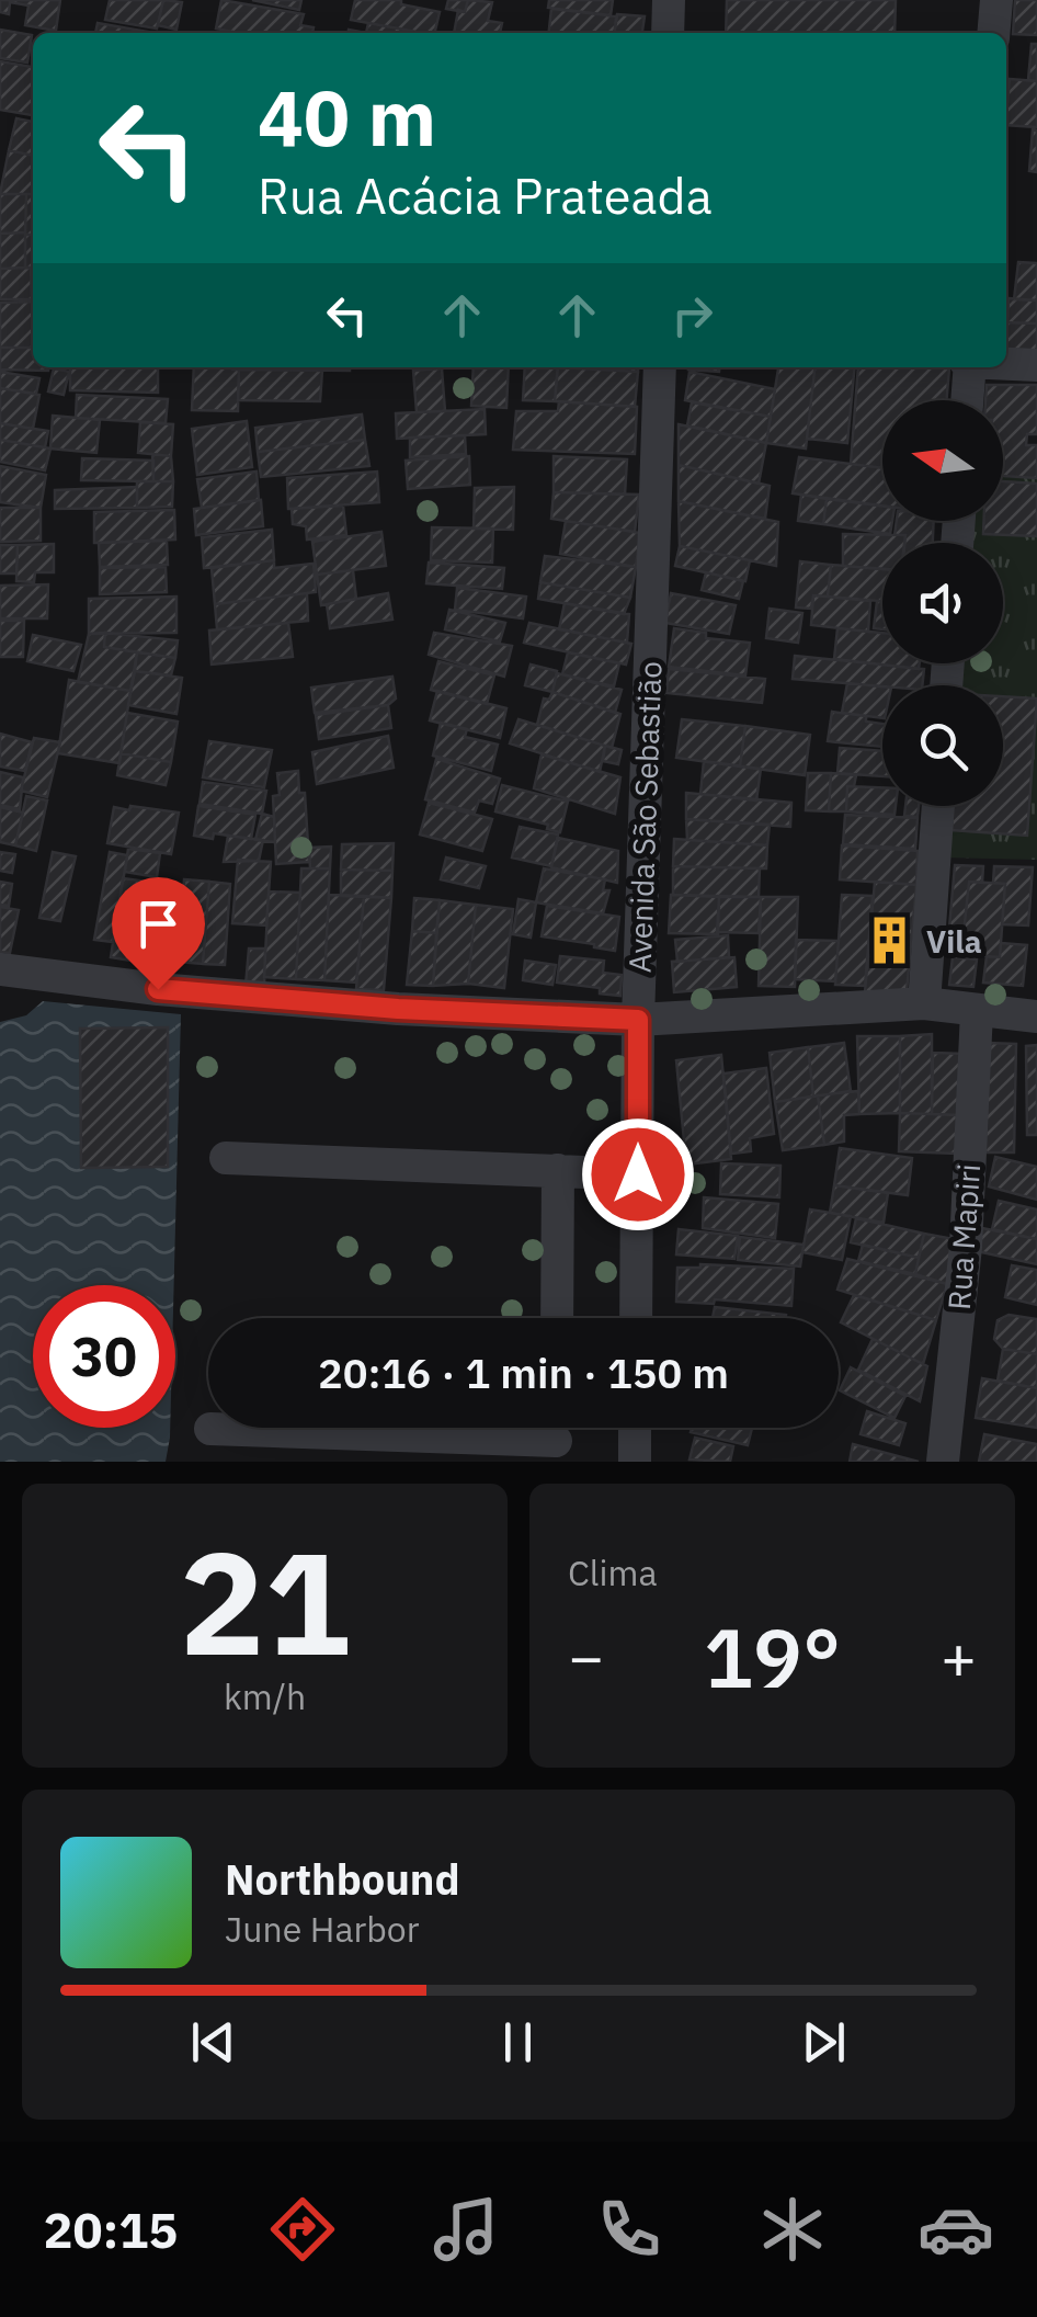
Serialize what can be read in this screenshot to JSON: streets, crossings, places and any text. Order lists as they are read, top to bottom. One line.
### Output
{"streets":{"street":["Avenida São Sebastião","Rua Mapiri"]},"places":{"building":["Vila"]},"north":"left","page":{"turn":["40 m","Rua Acácia Prateada"],"limit":"30","trip":"20:16 · 1 min · 150 m","tile":[["21","km/h"],"Clima"],"heat":["−","19°","+"],"song":["Northbound","June Harbor"],"tabs":"20:15"}}
